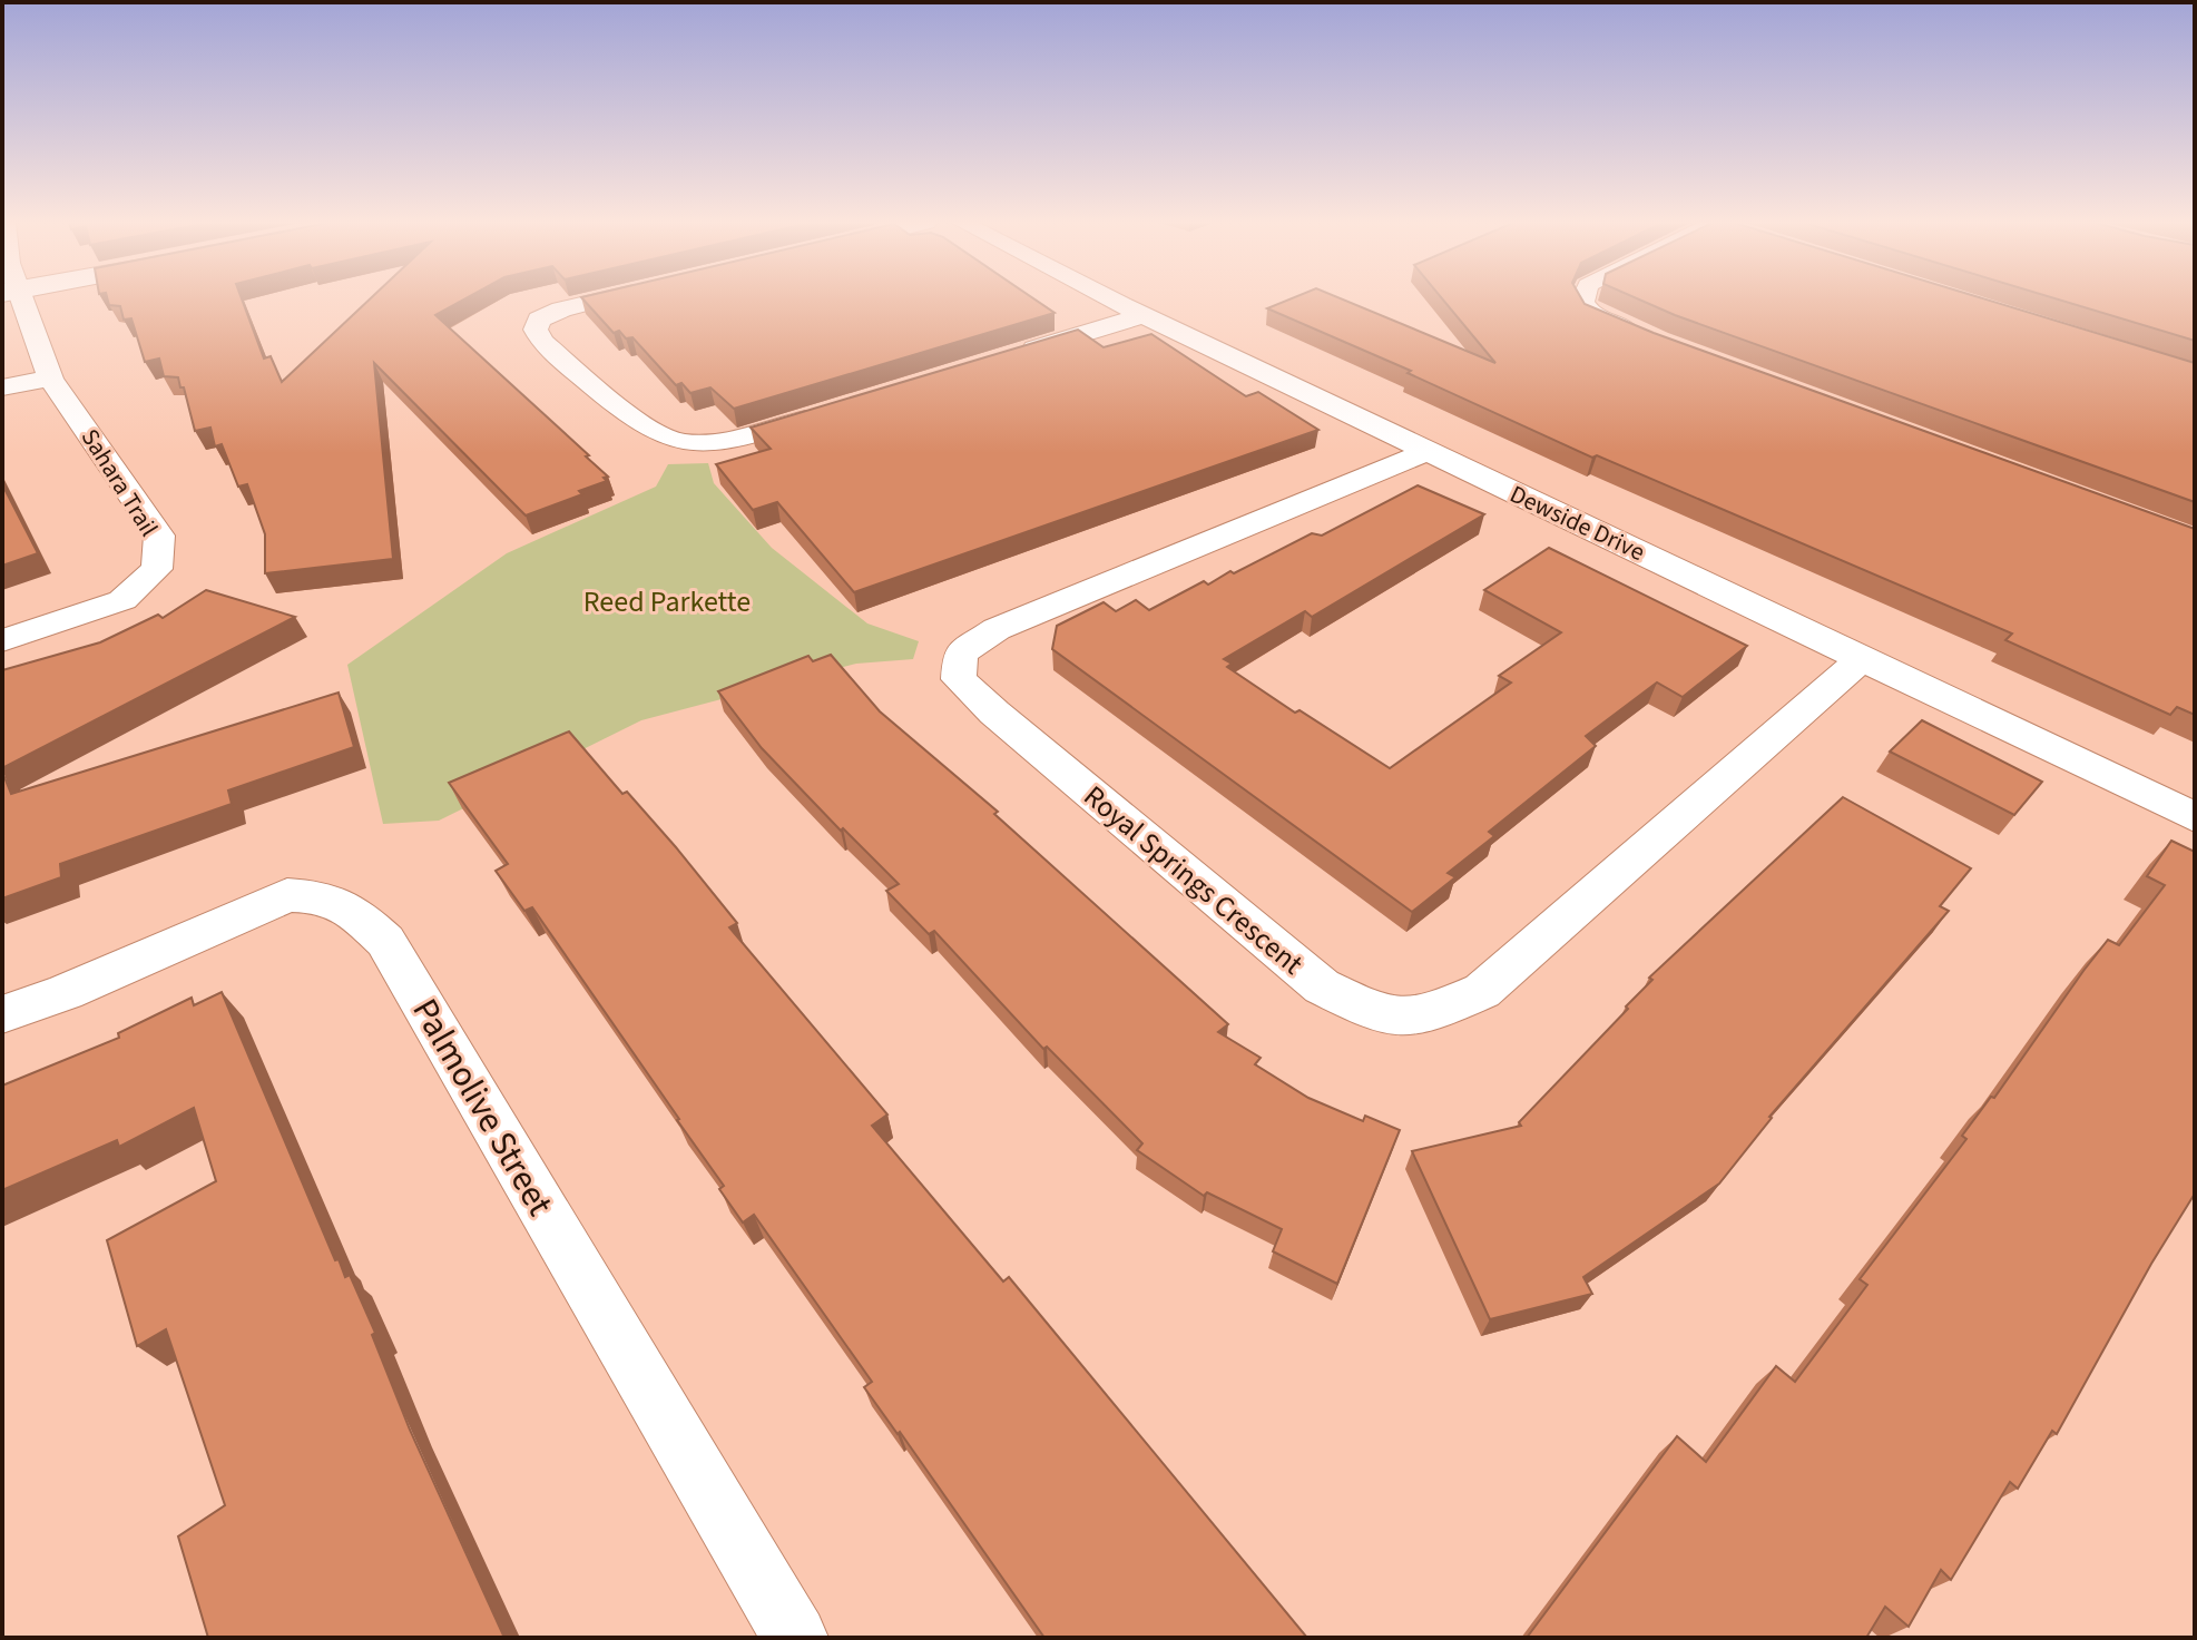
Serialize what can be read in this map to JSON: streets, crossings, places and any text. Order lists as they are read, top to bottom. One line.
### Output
{"streets":{"street":["Sahara Trail","Dewside Drive","Royal Springs Crescent","Palmolive Street"]},"crossings":[["Dewside Drive","Royal Springs Crescent"]],"parks":["Reed Parkette"]}
